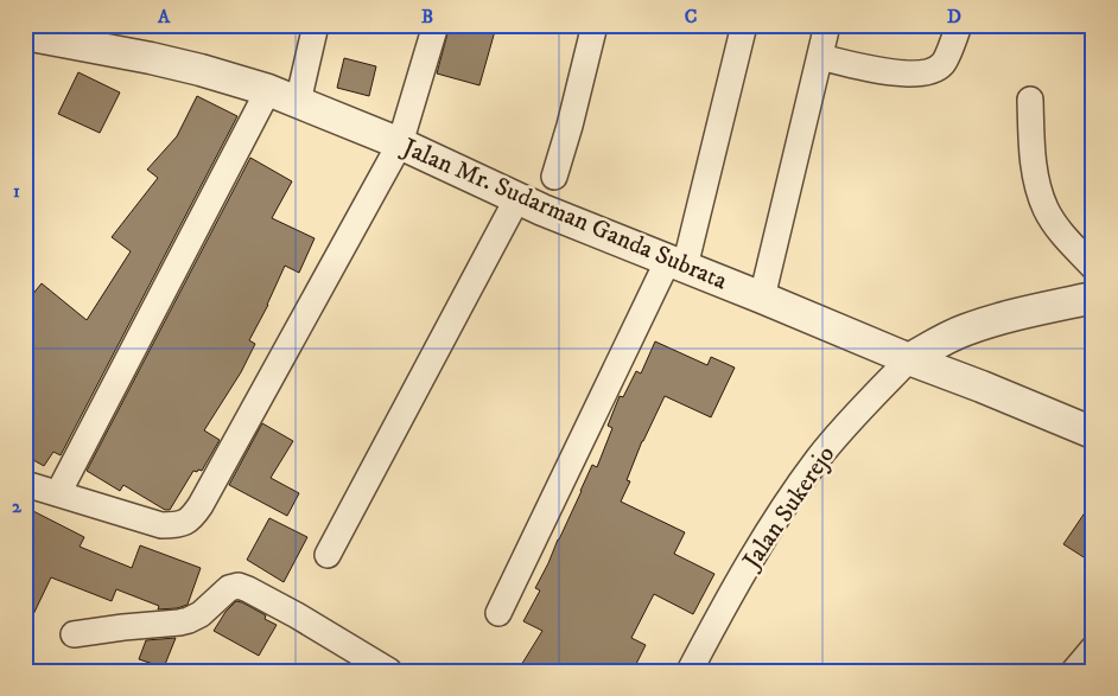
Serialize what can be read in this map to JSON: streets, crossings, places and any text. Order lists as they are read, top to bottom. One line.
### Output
{"streets":{"street":["Jalan Mr. Sudarman Ganda Subrata","Jalan Sukerejo"]},"crossings":[["Jalan Mr. Sudarman Ganda Subrata","Jalan Sukerejo"]],"grid":{"columns":["A","B","C","D"],"rows":["1","2"]}}
